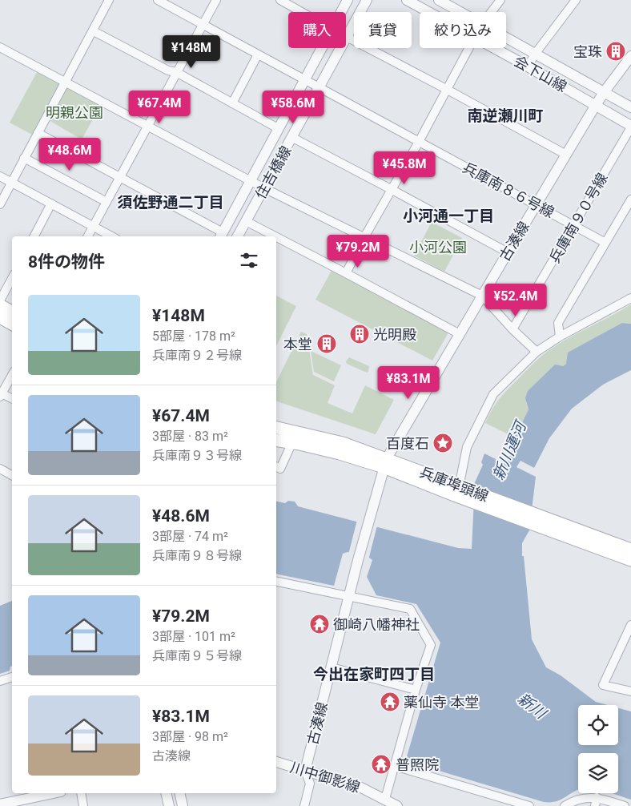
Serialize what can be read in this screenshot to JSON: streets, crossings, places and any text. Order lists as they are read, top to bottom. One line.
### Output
{"streets":{"main road":["兵庫埠頭線"],"street":["会下山線","住吉橋線","兵庫南８６号線","兵庫南９０号線","古湊線","川中御影線"]},"crossings":[["会下山線","兵庫南９０号線"],["会下山線","古湊線"],["住吉橋線","兵庫南８６号線"],["兵庫南８６号線","兵庫南９０号線"],["兵庫南８６号線","古湊線"],["古湊線","兵庫埠頭線"],["古湊線","川中御影線"]],"districts":["南逆瀬川町","須佐野通二丁目","小河通一丁目","今出在家町四丁目"],"water":["新川運河","新川"],"parks":["明親公園","小河公園"],"places":{"building":["宝珠","光明殿","本堂"],"place":["百度石"],"temple":["御崎八幡神社","薬仙寺 本堂","普照院"]},"page":{"chip":["購入","賃貸","絞り込み"],"price":["¥148M","¥67.4M","¥58.6M","¥48.6M","¥45.8M","¥79.2M","¥52.4M","¥83.1M"],"heading":"8件の物件","list":[{"name":"¥148M","note":"5部屋 · 178 m² · 兵庫南９２号線"},{"name":"¥67.4M","note":"3部屋 · 83 m² · 兵庫南９３号線"},{"name":"¥48.6M","note":"3部屋 · 74 m² · 兵庫南９８号線"},{"name":"¥79.2M","note":"3部屋 · 101 m² · 兵庫南９５号線"},{"name":"¥83.1M","note":"3部屋 · 98 m² · 古湊線"}]}}
